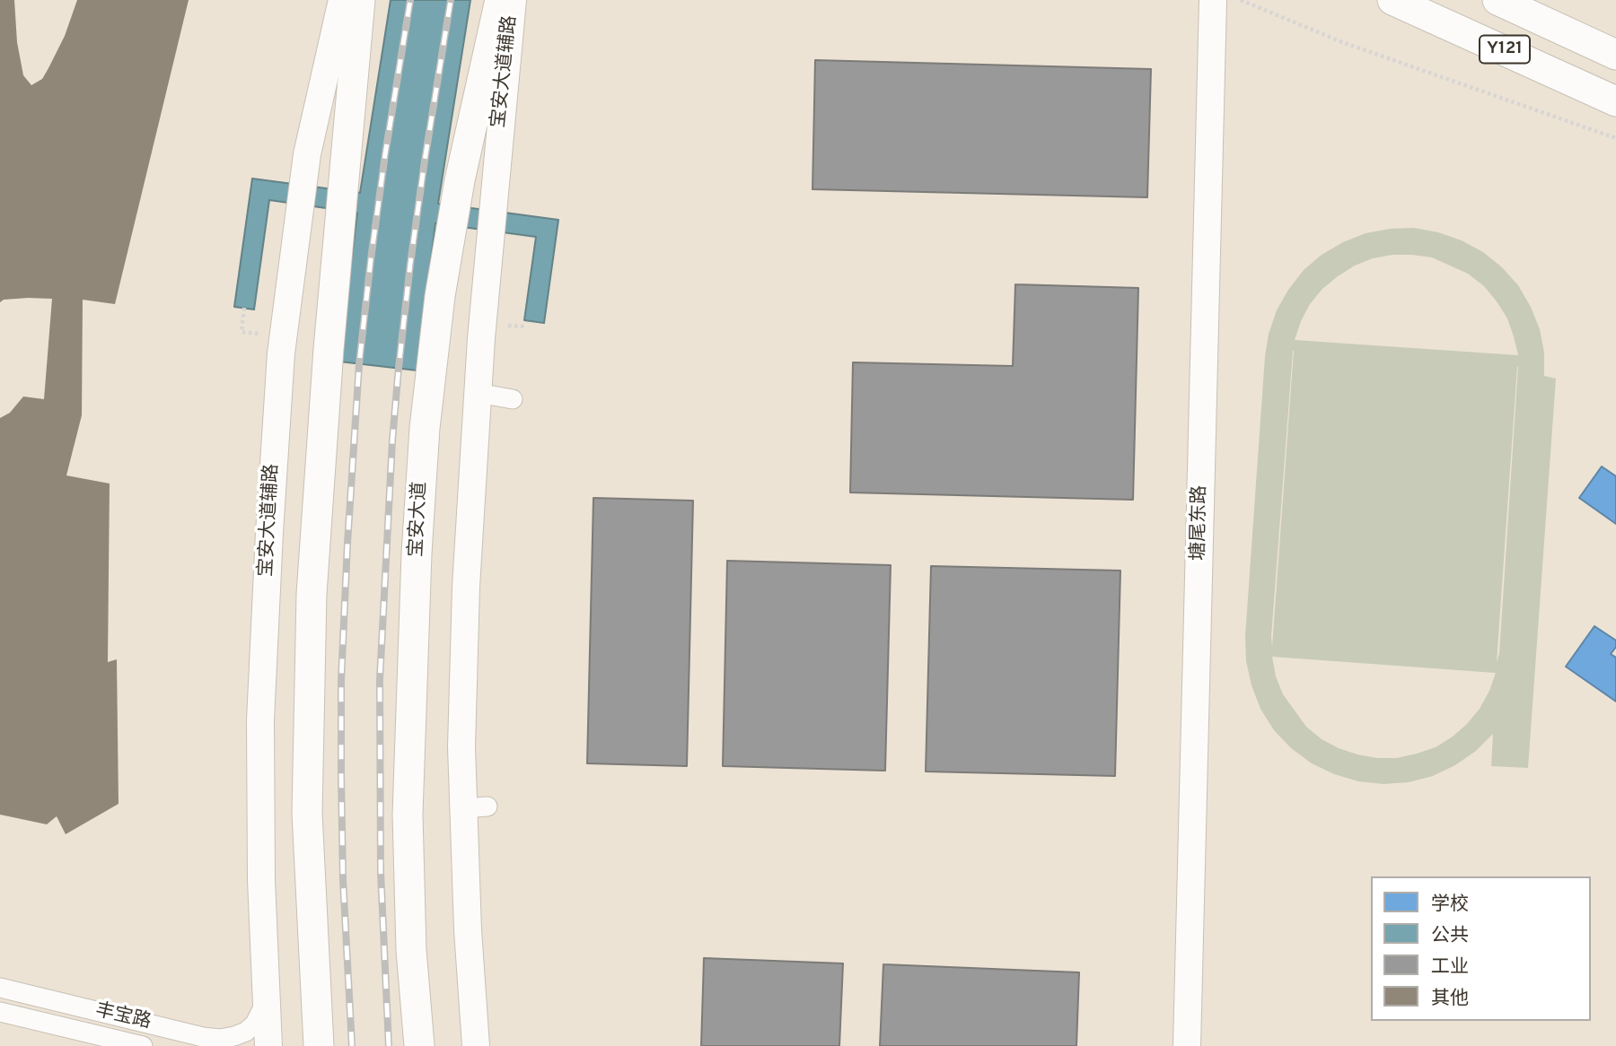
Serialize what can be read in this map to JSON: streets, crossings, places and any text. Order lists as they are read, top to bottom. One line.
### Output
{"streets":{"main road":["Y121","宝安大道辅路","宝安大道","塘尾东路"],"street":["丰宝路"]},"crossings":[["宝安大道辅路","丰宝路"]],"legend":["学校","公共","工业","其他"]}
